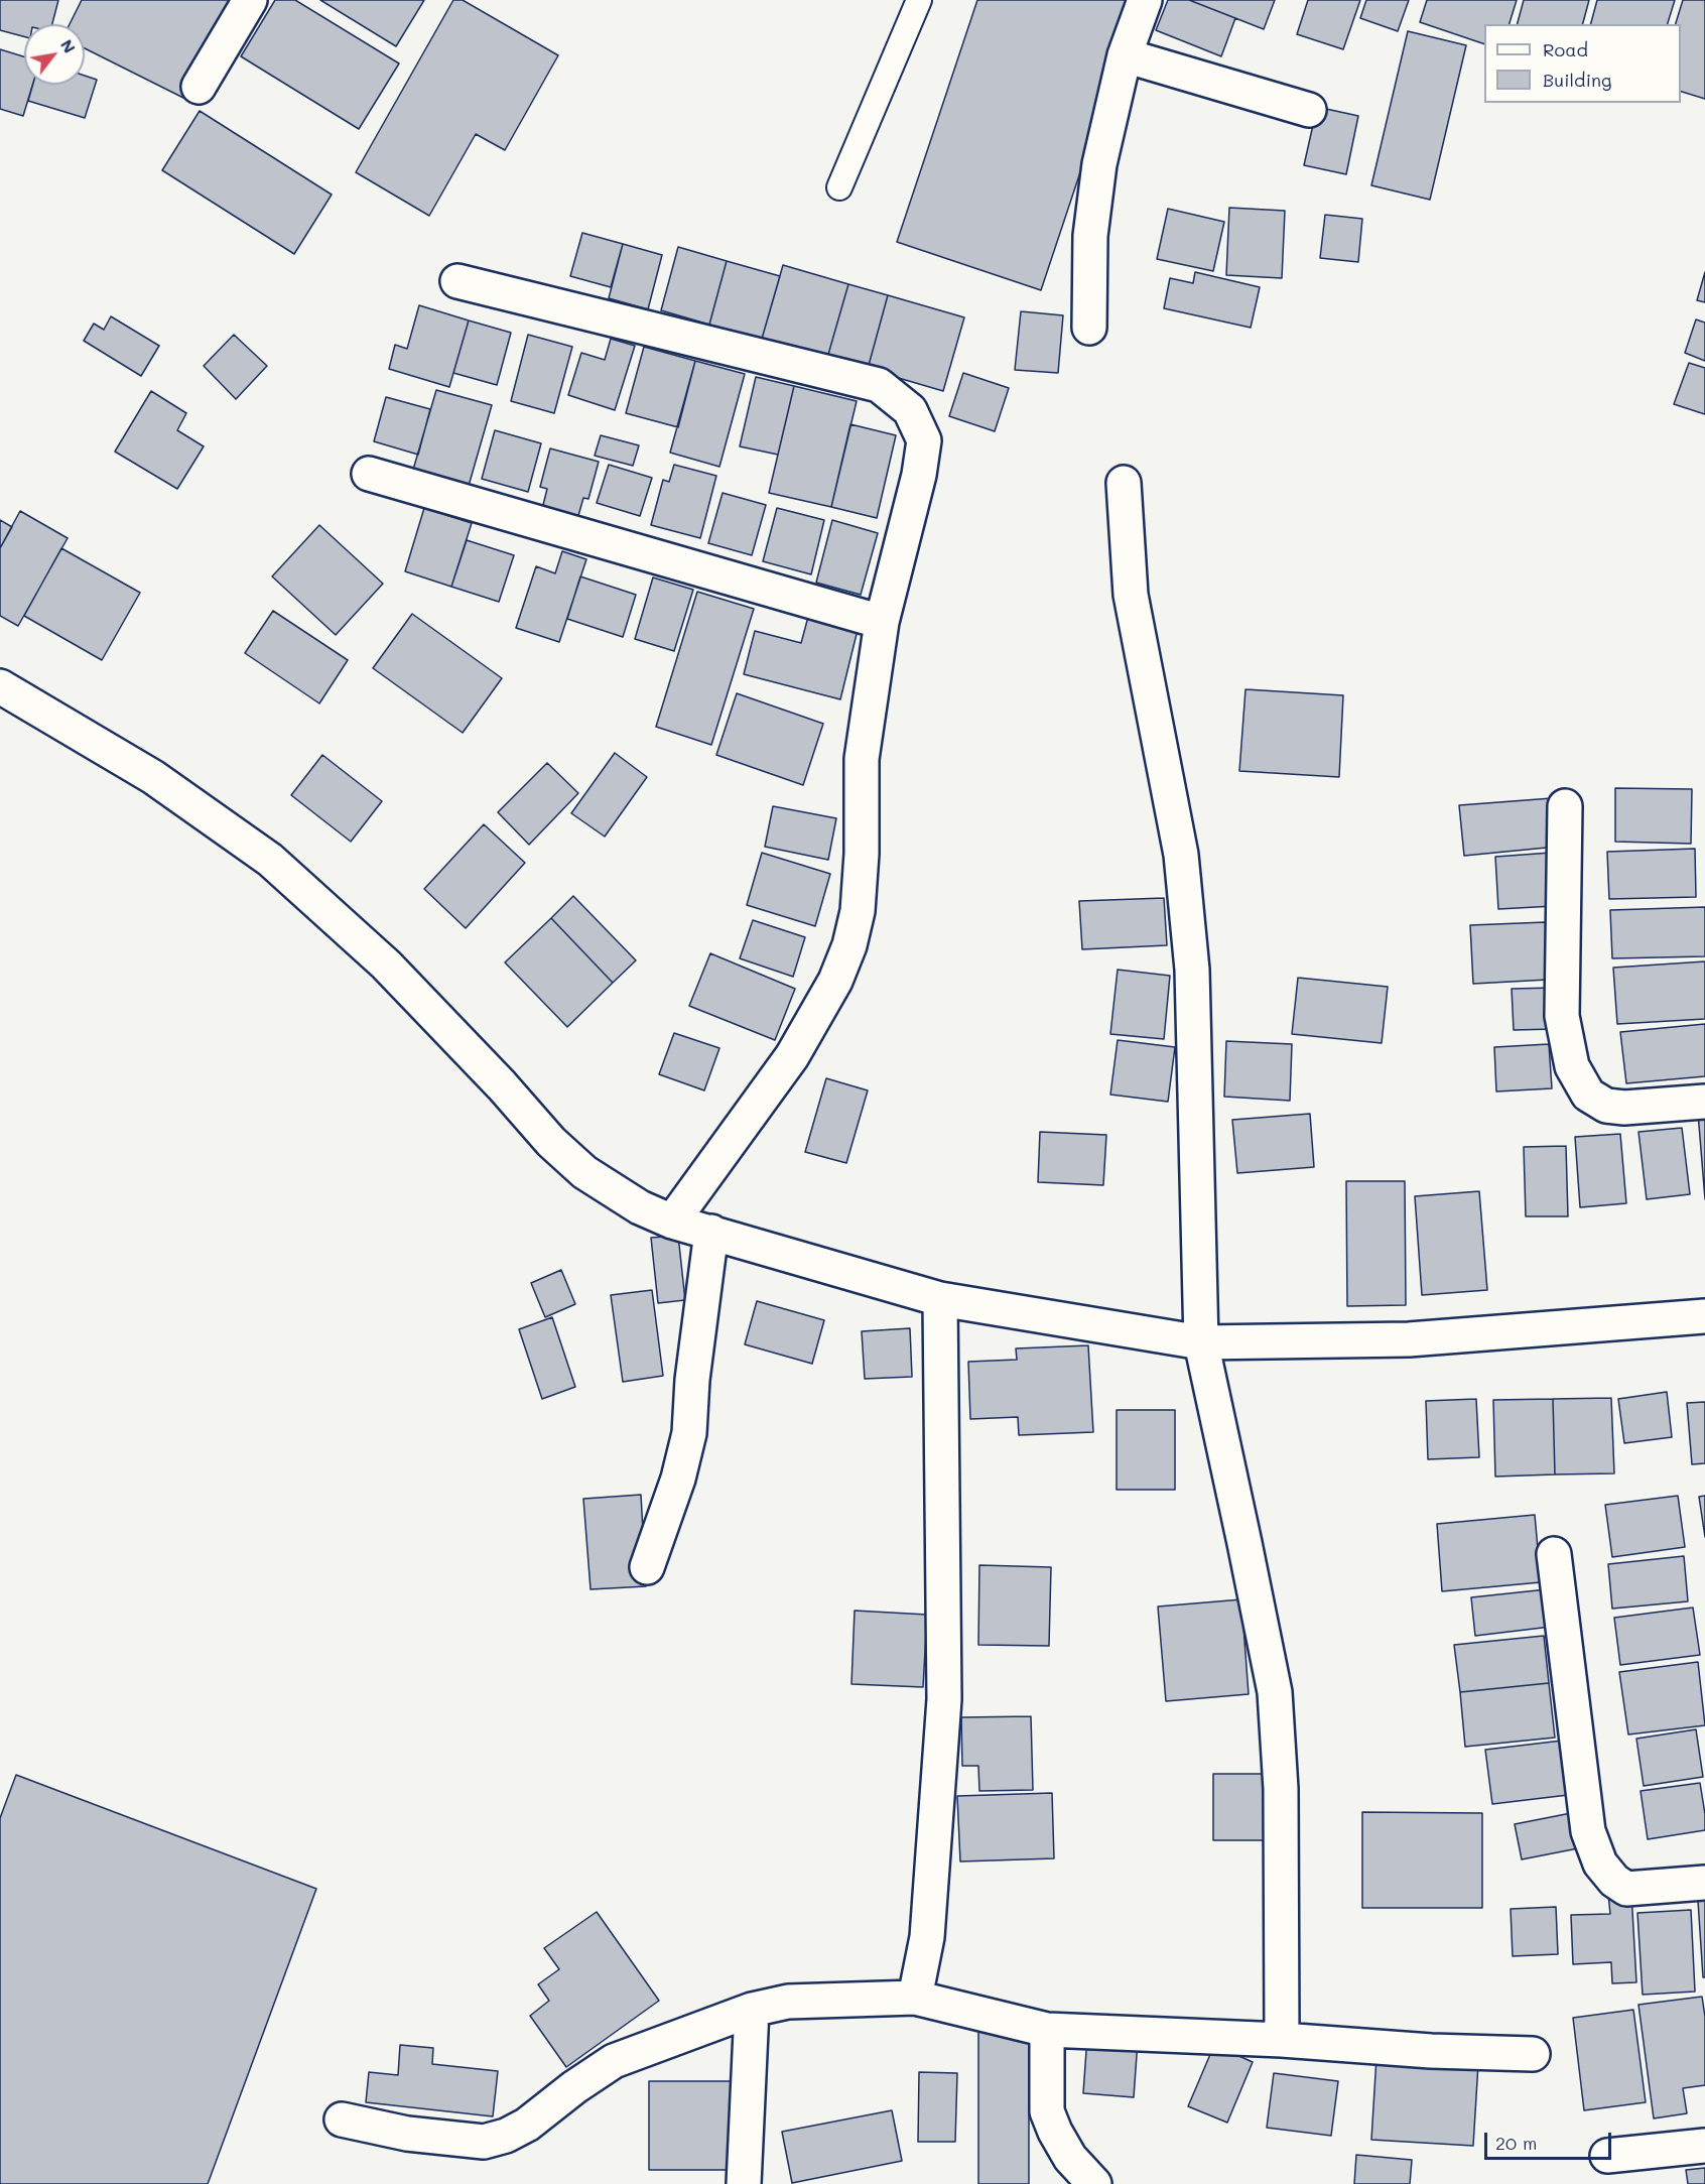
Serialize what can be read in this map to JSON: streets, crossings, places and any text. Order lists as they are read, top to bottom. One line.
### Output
{"legend":["Road","Building"],"scale_bar":"20 m","north":"top right"}
